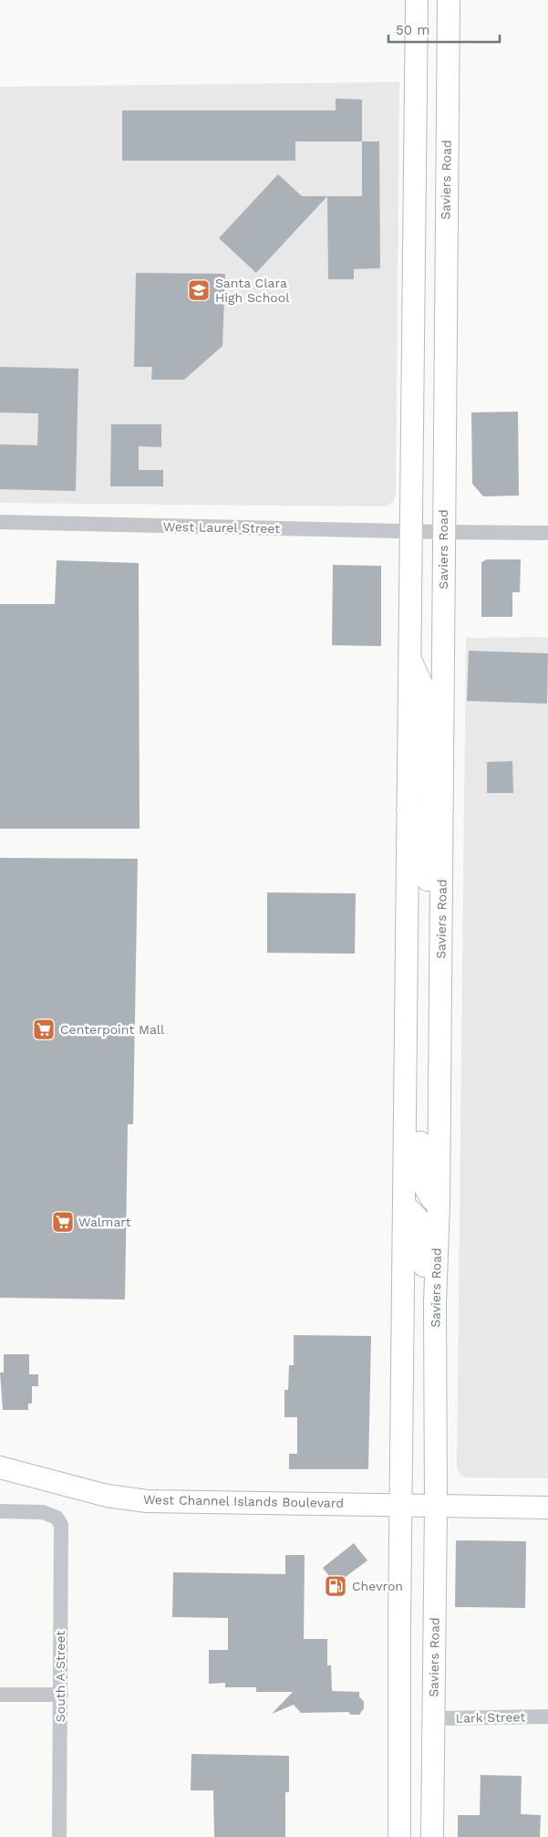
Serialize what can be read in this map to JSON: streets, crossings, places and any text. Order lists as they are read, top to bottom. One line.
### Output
{"streets":{"main road":["Saviers Road","West Channel Islands Boulevard"],"street":["West Laurel Street","South A Street","Lark Street"]},"crossings":[["Saviers Road","West Laurel Street"],["Saviers Road","West Channel Islands Boulevard"],["Saviers Road","Lark Street"]],"places":{"school or university":["Santa Clara High School"],"supermarket":["Centerpoint Mall","Walmart"],"fuel station":["Chevron"]},"scale_bar":"50 m"}
